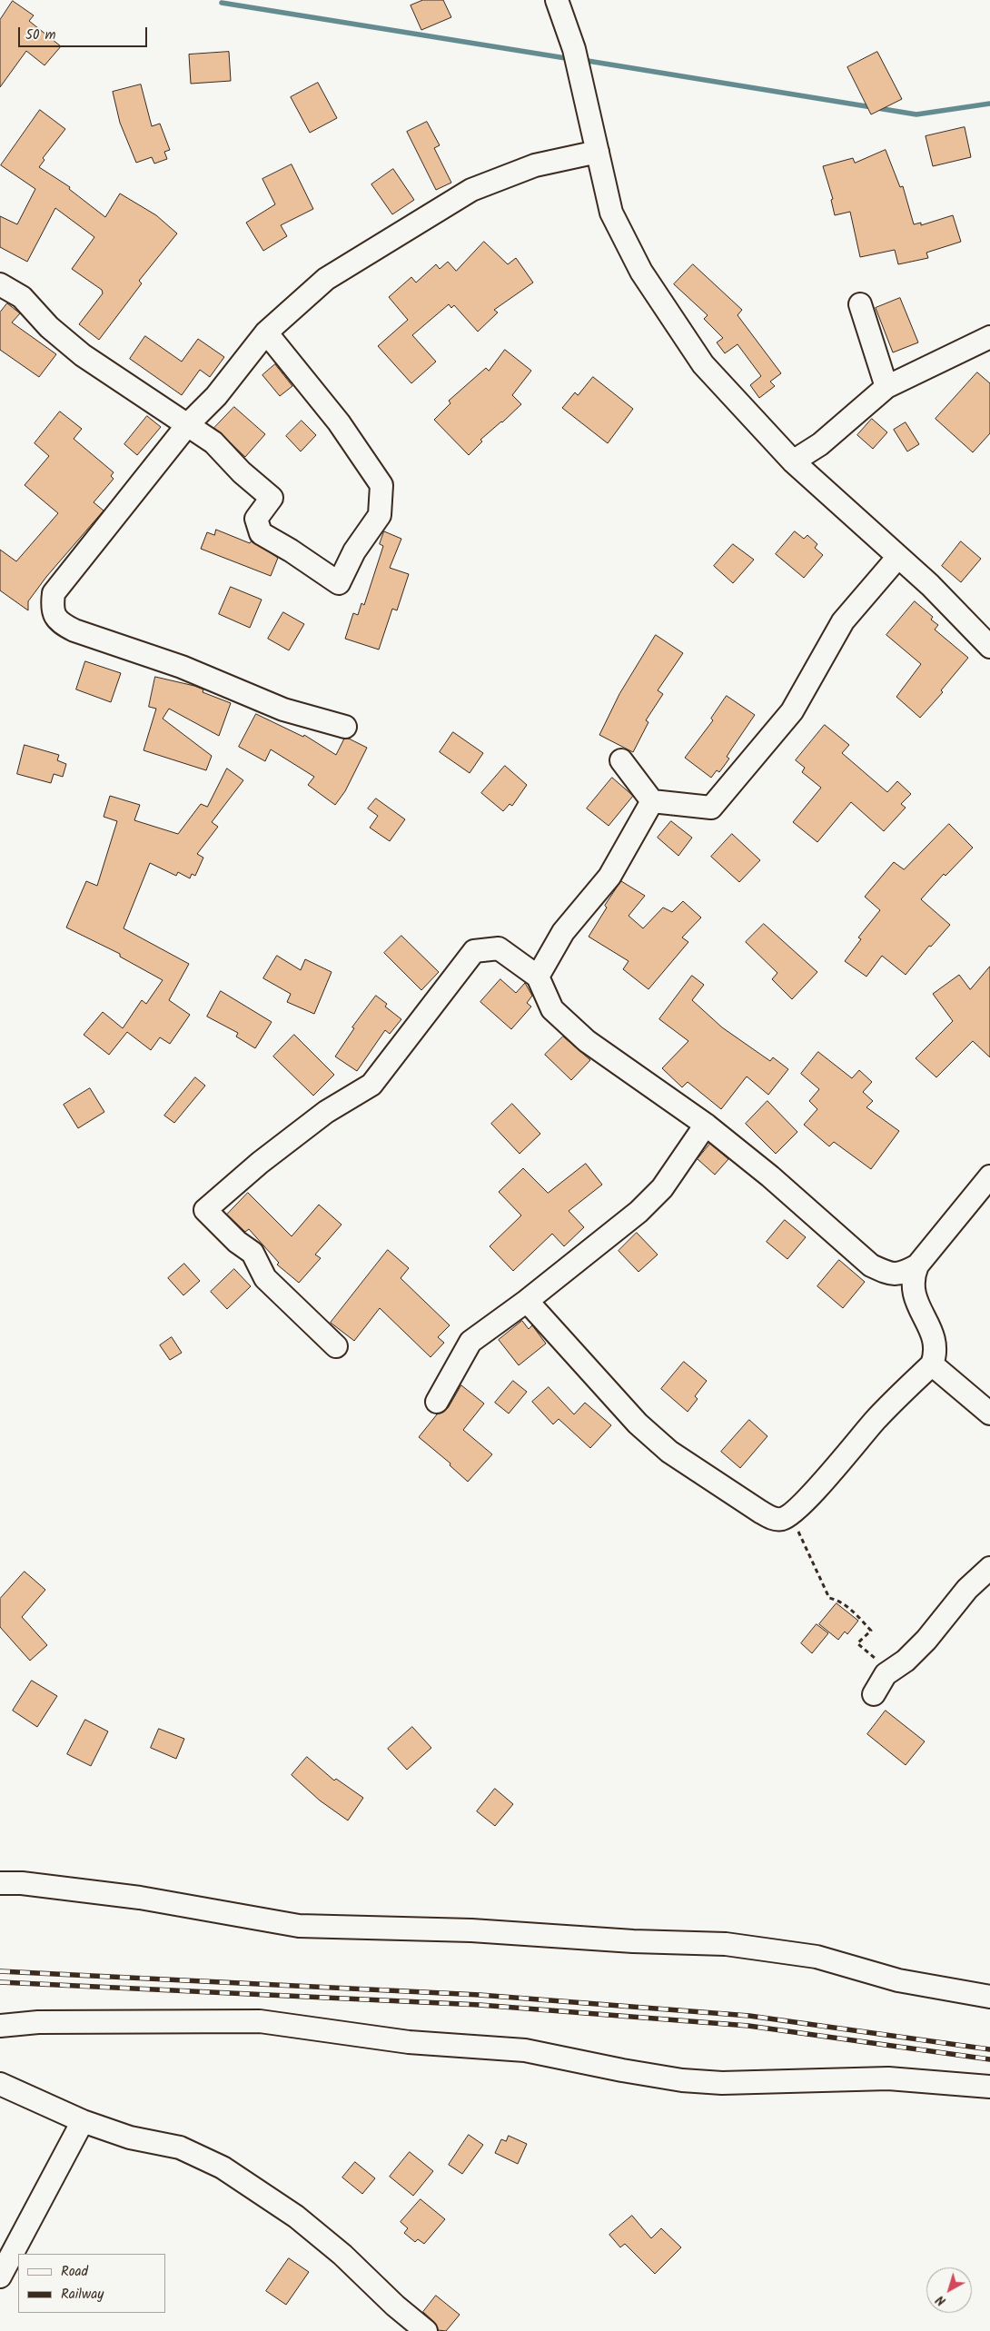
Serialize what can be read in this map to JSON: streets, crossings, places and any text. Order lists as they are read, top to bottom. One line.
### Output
{"legend":["Road","Railway"],"scale_bar":"50 m","north":"bottom left"}
